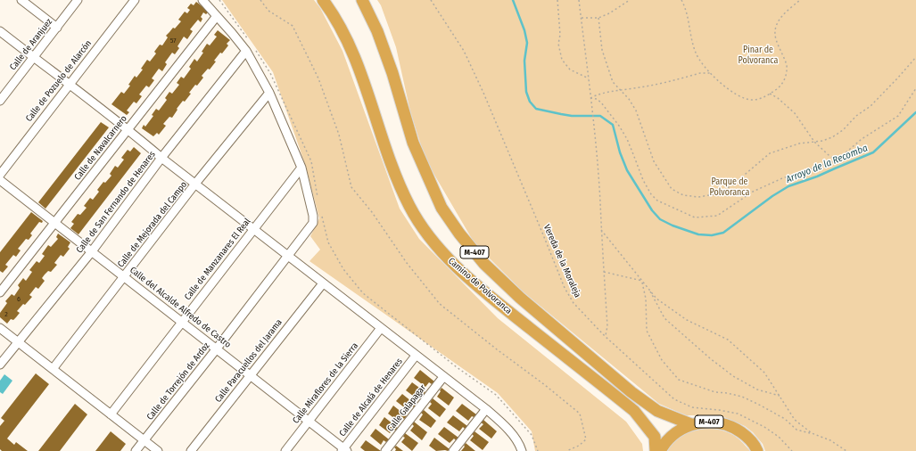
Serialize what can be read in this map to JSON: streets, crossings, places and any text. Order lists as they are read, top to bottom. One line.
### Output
{"streets":{"highway":["M-407","Camino de Polvoranca"],"street":["Calle de Aranjuez","Calle de Pozuelo de Alarcón","Calle de Navalcarnero","Calle de San Fernando de Henares","Calle de Mejorada del Campo","Calle de Manzanares El Real","Calle del Alcalde Alfredo de Castro","Calle Paracuellos del Jarama","Calle de Torrejón de Ardoz","Calle Miraflores de la Sierra","Calle de Alcalá de Henares","Calle Galapagar"],"path":["Vereda de la Moraleja"]},"crossings":[["Calle de Navalcarnero","Calle del Alcalde Alfredo de Castro"],["Calle de Navalcarnero","Calle de Torrejón de Ardoz"],["Calle de San Fernando de Henares","Calle del Alcalde Alfredo de Castro"],["Calle de San Fernando de Henares","Calle de Torrejón de Ardoz"],["Calle de Mejorada del Campo","Calle del Alcalde Alfredo de Castro"],["Calle de Mejorada del Campo","Calle de Torrejón de Ardoz"],["M-407","Camino de Polvoranca"],["Calle de Manzanares El Real","Calle del Alcalde Alfredo de Castro"],["Calle de Manzanares El Real","Calle de Torrejón de Ardoz"],["Calle del Alcalde Alfredo de Castro","Calle Paracuellos del Jarama"],["Calle del Alcalde Alfredo de Castro","Calle de Torrejón de Ardoz"],["Calle del Alcalde Alfredo de Castro","Calle Miraflores de la Sierra"],["Calle del Alcalde Alfredo de Castro","Calle de Alcalá de Henares"]],"water":["Arroyo de la Recomba"],"parks":["Pinar de Polvoranca","Parque de Polvoranca"],"house_numbers":["57","6","2"]}
